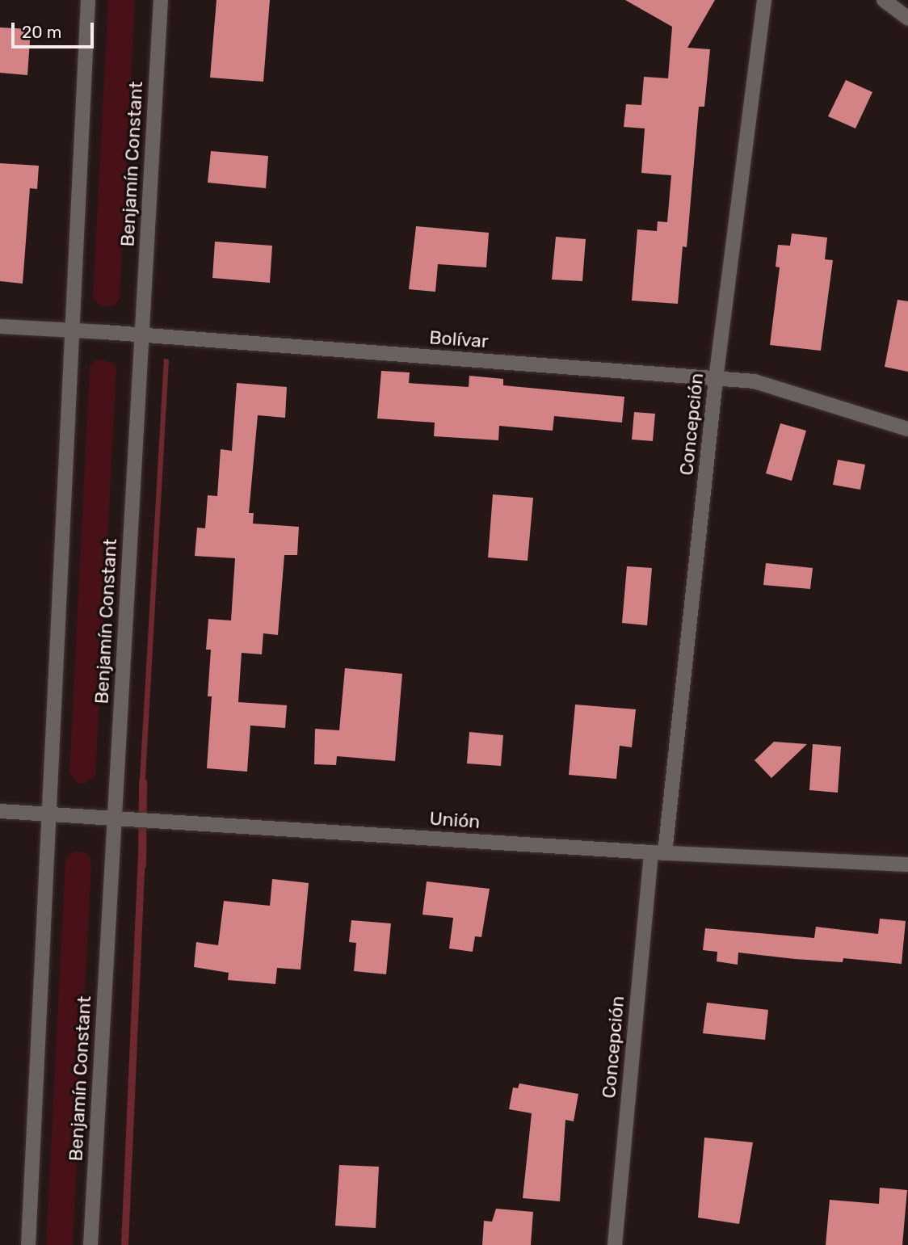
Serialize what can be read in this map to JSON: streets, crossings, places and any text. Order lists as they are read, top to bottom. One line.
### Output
{"streets":{"street":["Benjamín Constant","Bolívar","Concepción","Unión"]},"crossings":[["Benjamín Constant","Bolívar"],["Benjamín Constant","Unión"],["Bolívar","Concepción"],["Concepción","Unión"]],"scale_bar":"20 m"}
